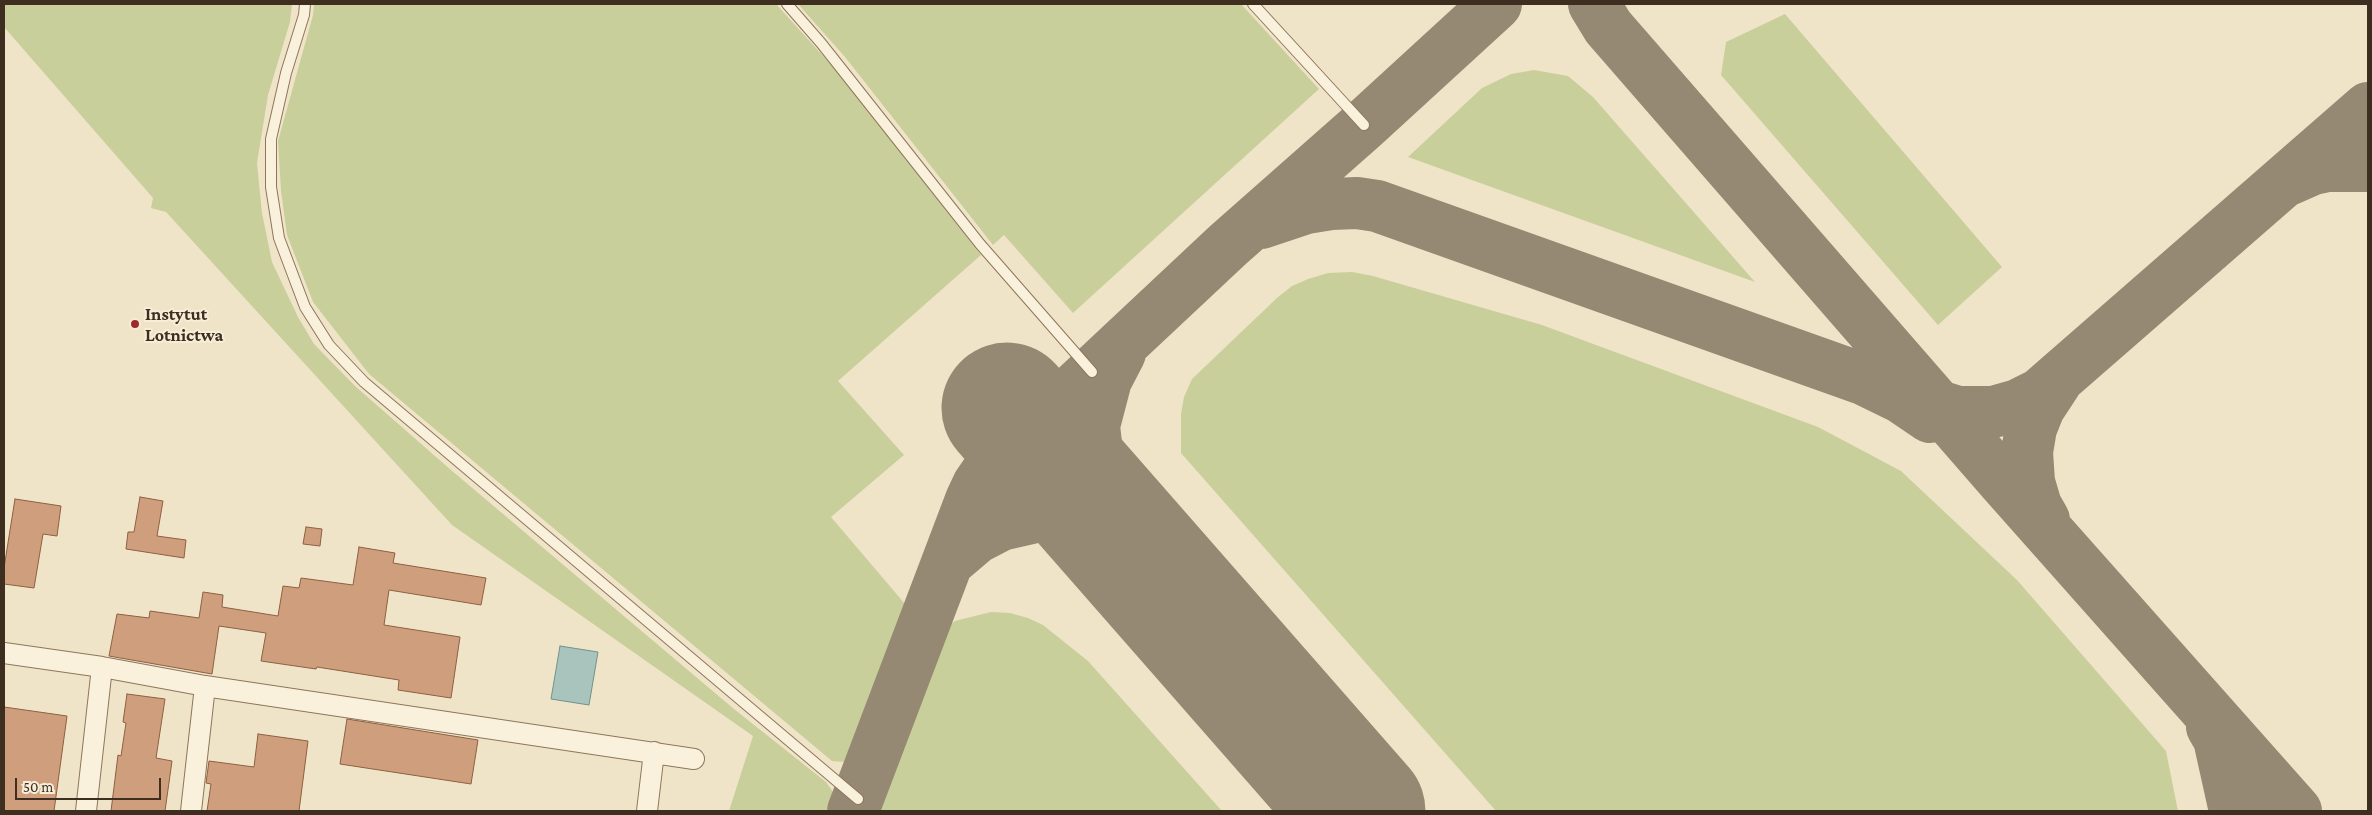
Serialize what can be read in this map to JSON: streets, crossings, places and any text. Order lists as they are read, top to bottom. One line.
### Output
{"places":["Instytut Lotnictwa"],"scale_bar":"50 m"}
